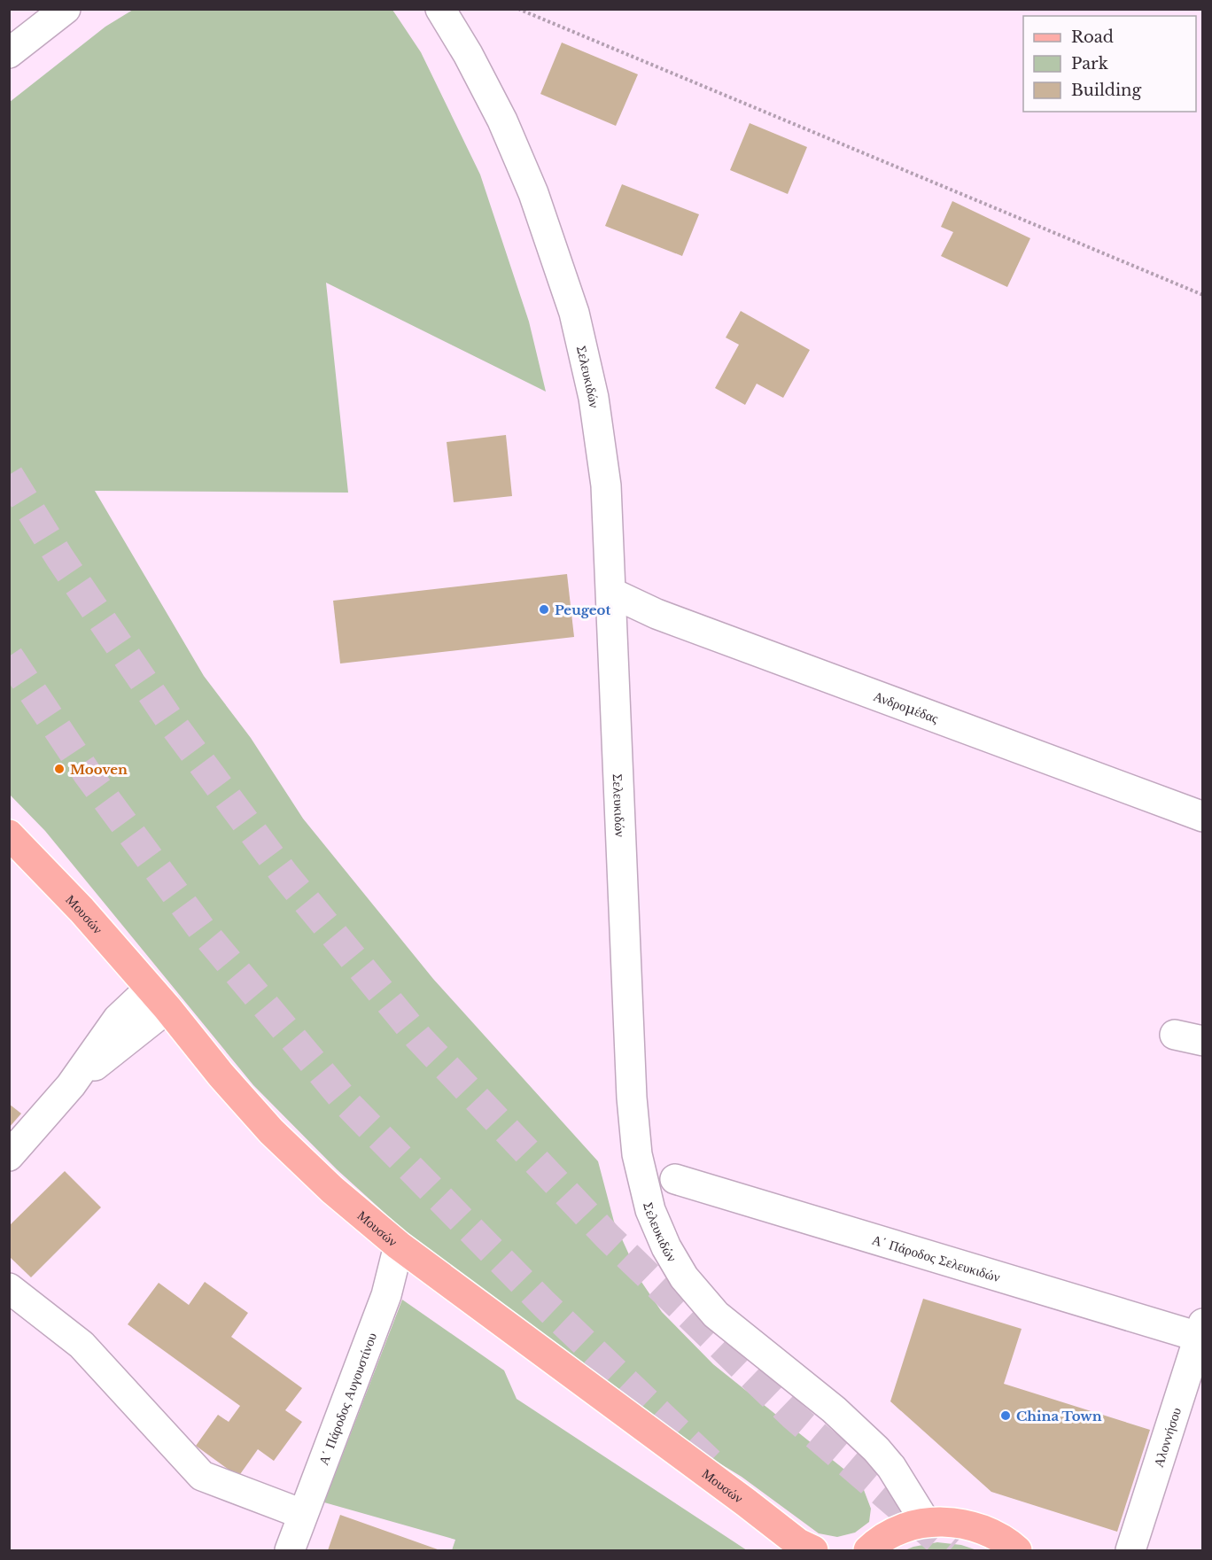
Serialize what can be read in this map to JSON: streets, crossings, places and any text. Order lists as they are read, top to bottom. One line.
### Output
{"streets":{"main road":["Μουσών"],"street":["Σελευκιδών","Ανδρομέδας","Α΄ Πάροδος Σελευκιδών","Α΄ Πάροδος Αυγουστίνου","Αλοννήσου"]},"crossings":[["Σελευκιδών","Ανδρομέδας"],["Μουσών","Α΄ Πάροδος Αυγουστίνου"],["Α΄ Πάροδος Σελευκιδών","Αλοννήσου"]],"places":["Peugeot","Mooven","China Town"],"legend":["Road","Park","Building"]}
